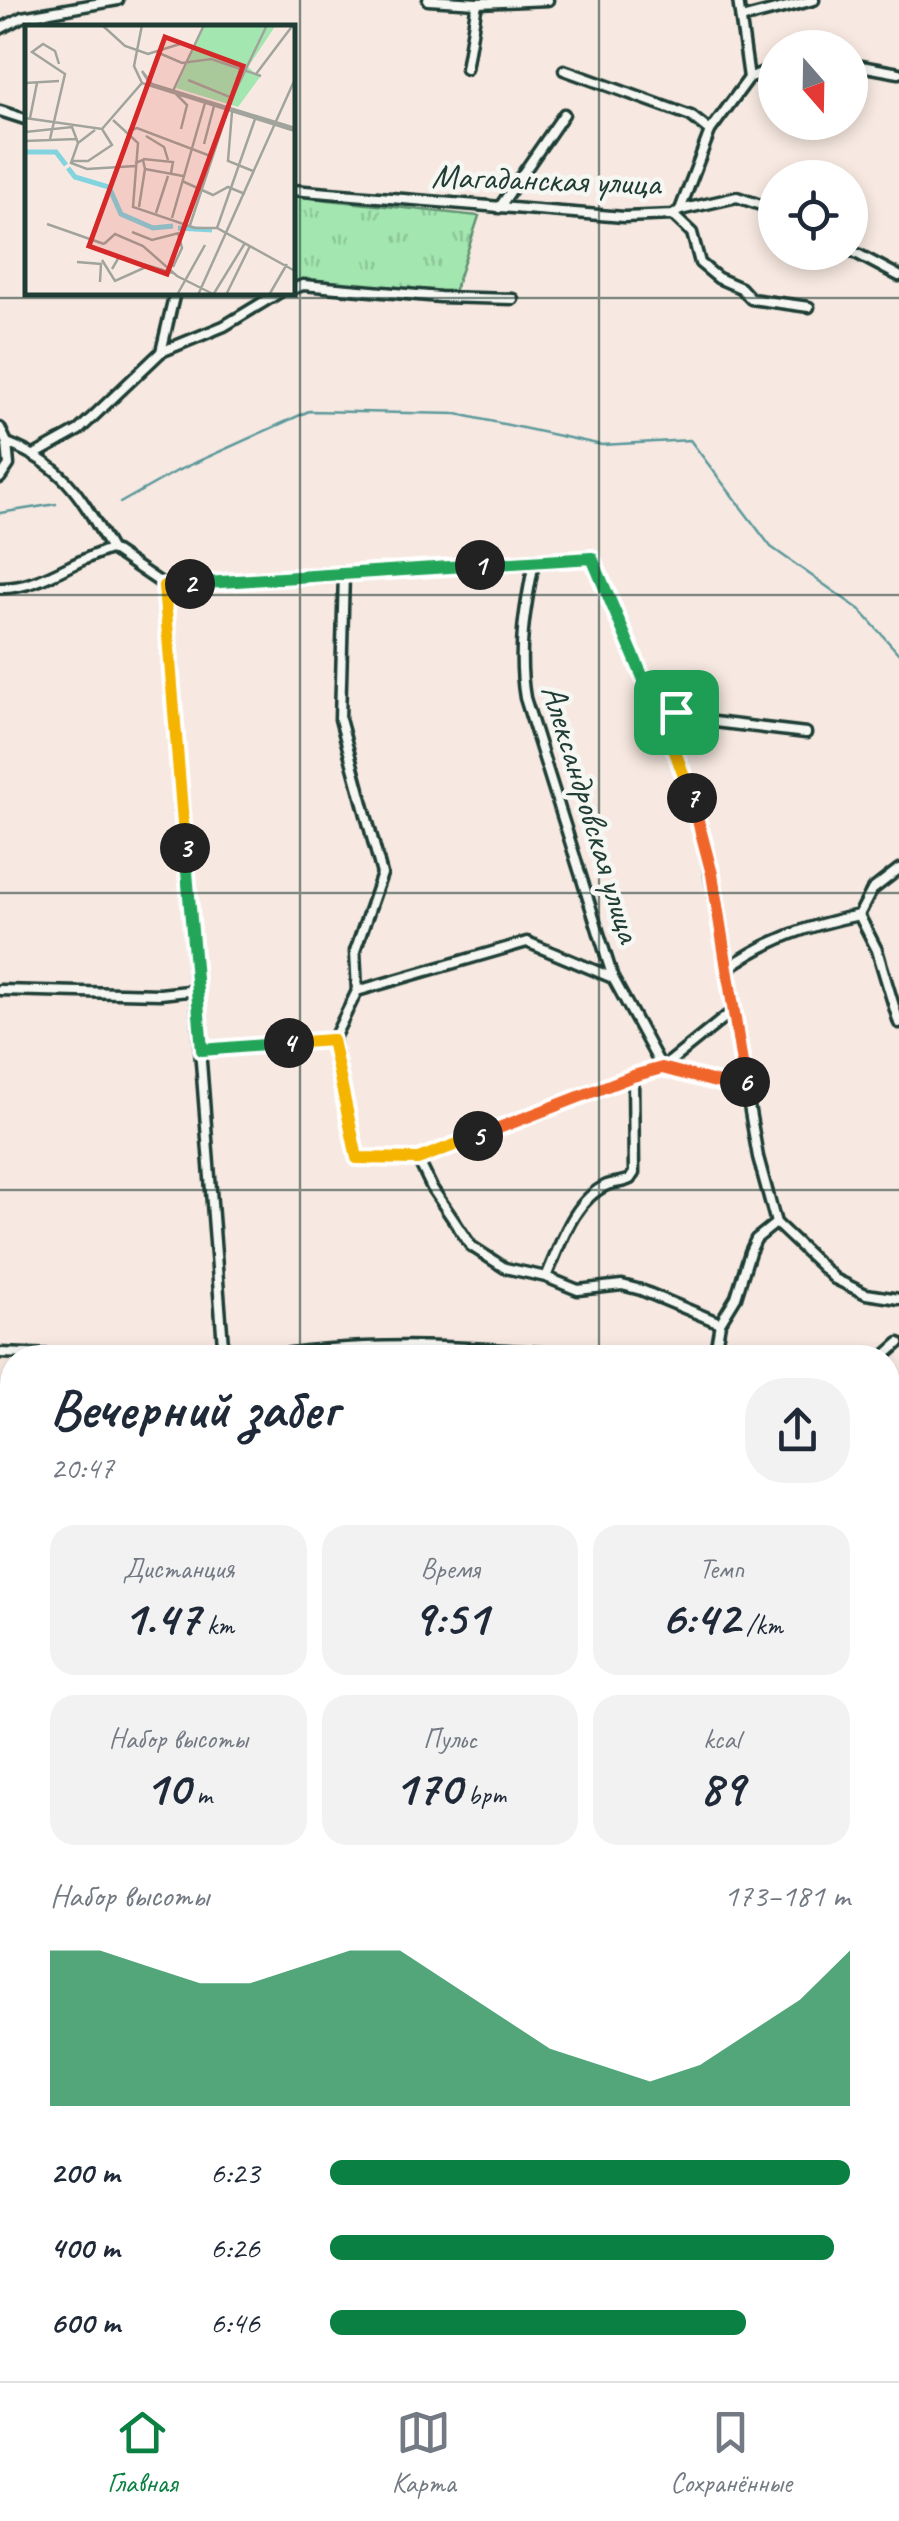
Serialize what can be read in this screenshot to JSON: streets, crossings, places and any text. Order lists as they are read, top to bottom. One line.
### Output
{"streets":{"street":["Магаданская улица","Александровская улица"]},"north":"bottom","page":{"pins":["1","2","7","3","4","6","5"],"heading":["Вечерний забег","20:47"],"stats":[["Дистанция","1.47 km"],["Время","9:51"],["Темп","6:42 /km"],["Набор высоты","10 m"],["Пульс","170 bpm"],["kcal","89"]],"chart":["Набор высоты","173–181 m"],"list":[{"name":"200 m","note":"6:23"},{"name":"400 m","note":"6:26"},{"name":"600 m","note":"6:46"}],"tabs":["Главная","Карта","Сохранённые"]}}
